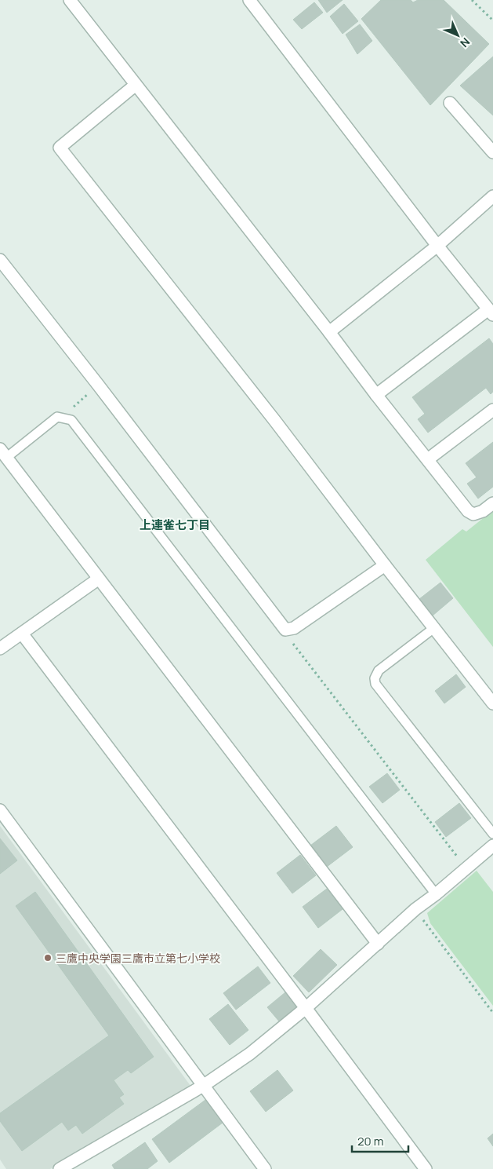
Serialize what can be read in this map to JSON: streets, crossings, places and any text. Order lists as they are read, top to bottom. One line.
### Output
{"districts":["上連雀七丁目"],"places":["三鷹中央学園三鷹市立第七小学校"],"scale_bar":"20 m","north":"bottom right"}
